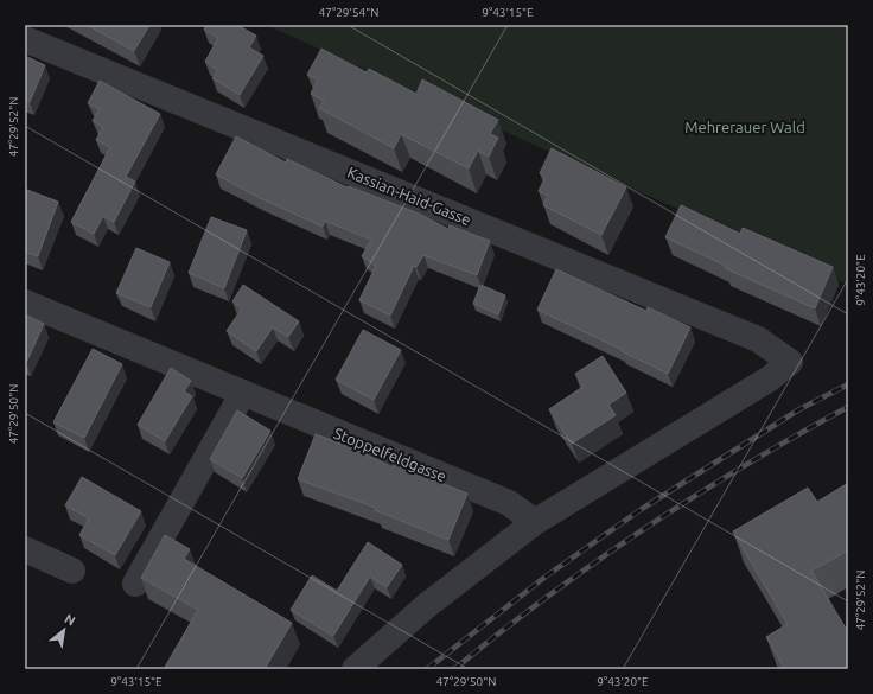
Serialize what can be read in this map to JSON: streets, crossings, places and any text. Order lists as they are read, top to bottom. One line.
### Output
{"streets":{"street":["Kassian-Haid-Gasse","Stoppelfeldgasse"]},"crossings":[["Kassian-Haid-Gasse","Stoppelfeldgasse"]],"parks":["Mehrerauer Wald"],"north":"top right","coordinates":["47°29'54\"N","9°43'15\"E","47°29'52\"N","9°43'20\"E","47°29'50\"N"]}
